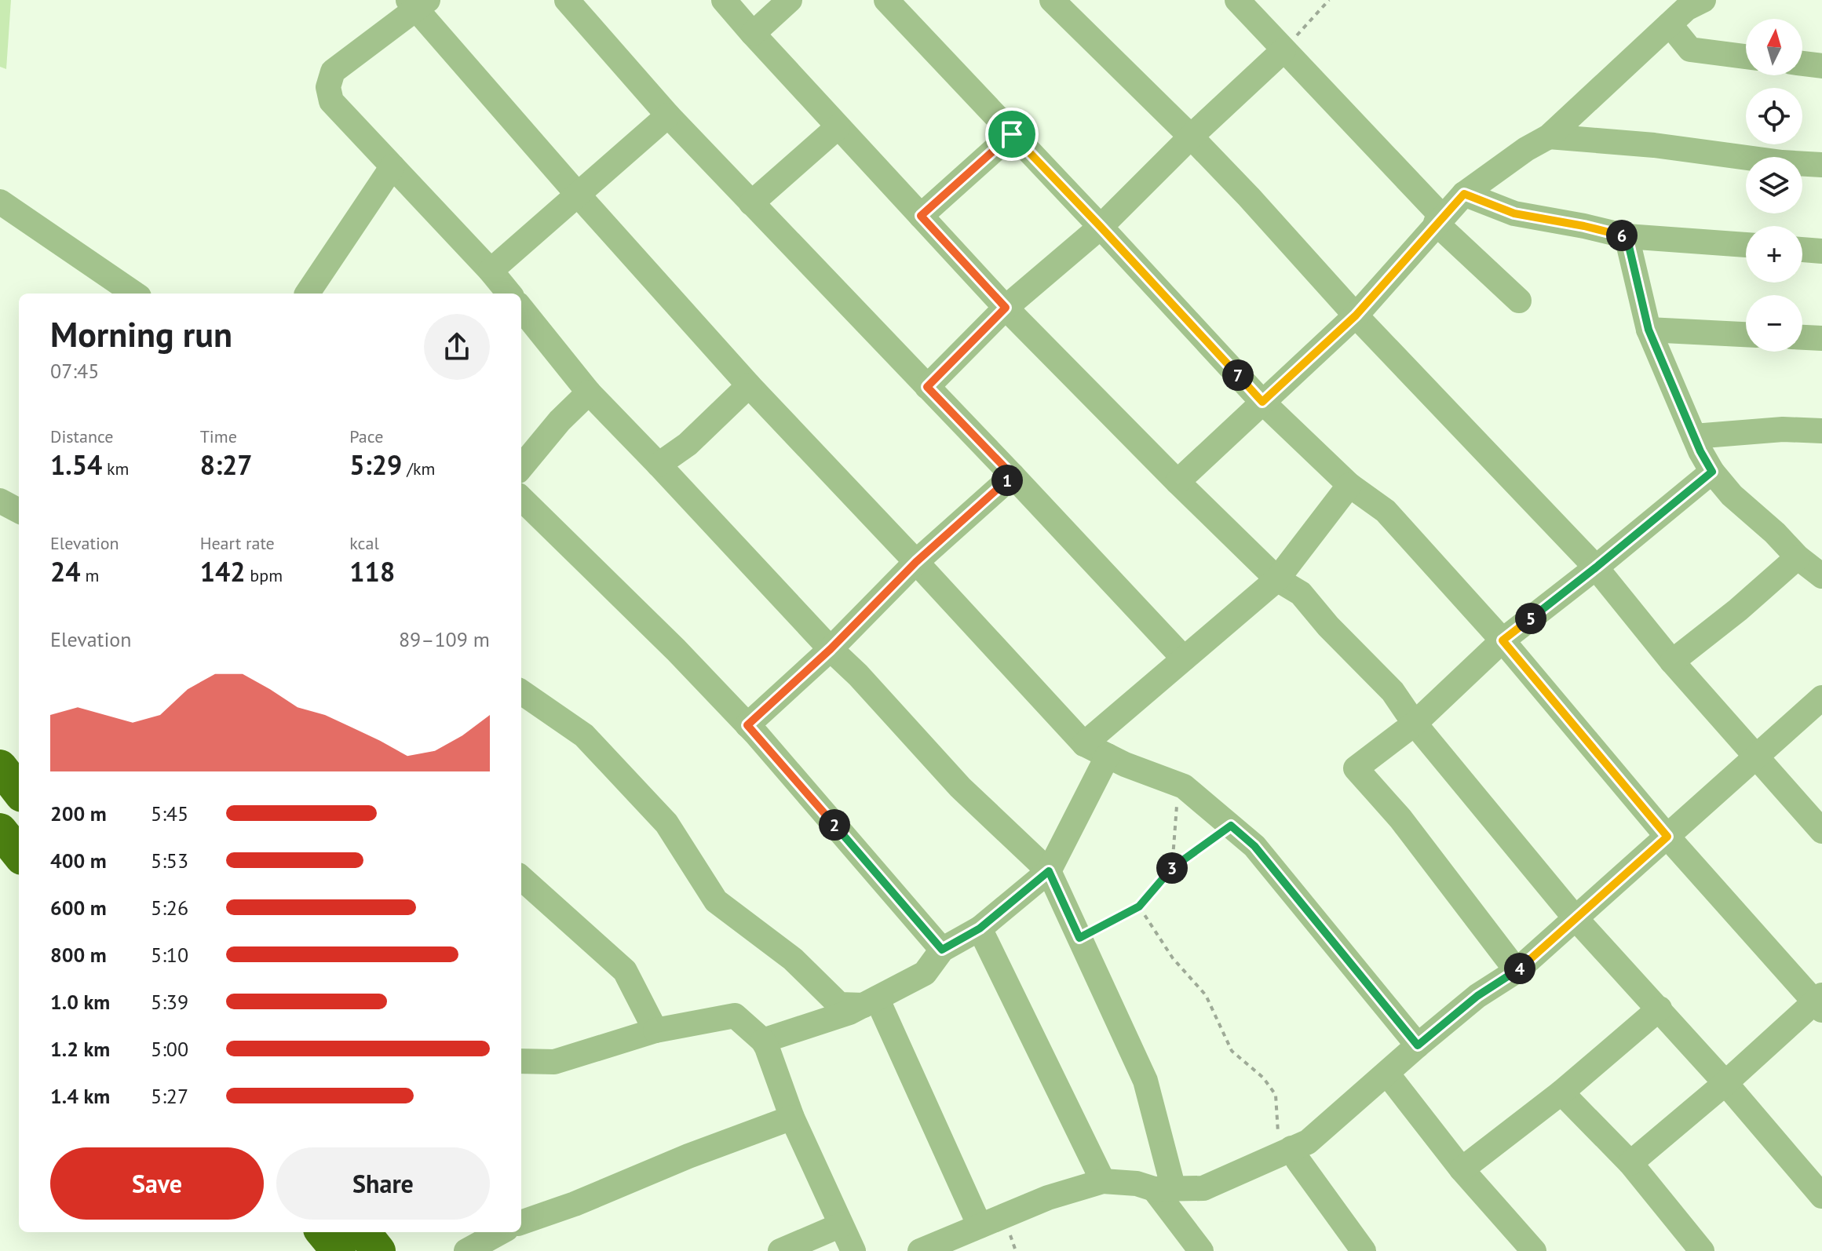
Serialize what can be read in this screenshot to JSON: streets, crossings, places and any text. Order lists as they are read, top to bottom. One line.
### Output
{"north":"top","page":{"map_buttons":["+","−"],"pins":["6","7","1","5","2","3","4"],"heading":["Morning run","07:45"],"stats":[["Distance","1.54 km"],["Time","8:27"],["Pace","5:29 /km"],["Elevation","24 m"],["Heart rate","142 bpm"],["kcal","118"]],"chart":["Elevation","89–109 m"],"list":[{"name":"200 m","note":"5:45"},{"name":"400 m","note":"5:53"},{"name":"600 m","note":"5:26"},{"name":"800 m","note":"5:10"},{"name":"1.0 km","note":"5:39"},{"name":"1.2 km","note":"5:00"},{"name":"1.4 km","note":"5:27"}],"buttons":["Save","Share"]}}
